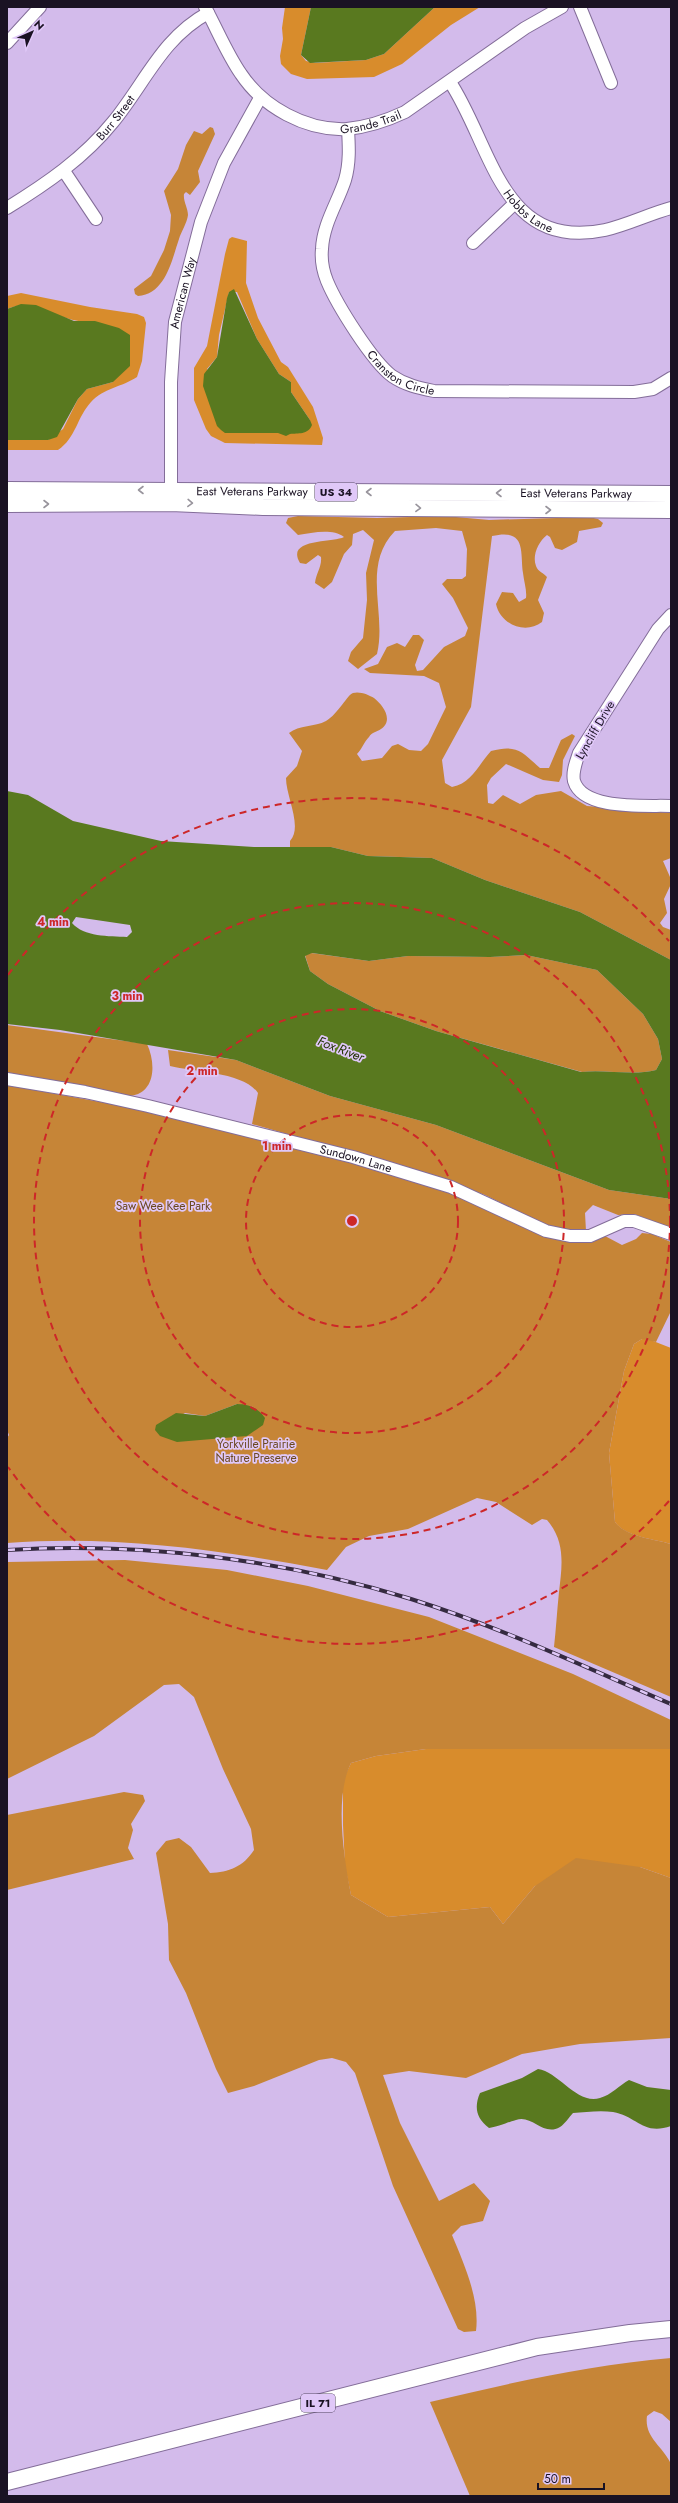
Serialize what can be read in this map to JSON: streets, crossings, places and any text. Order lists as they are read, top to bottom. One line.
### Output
{"streets":{"main road":["East Veterans Parkway","US 34","IL 71"],"street":["Burr Street","Grande Trail","Hobbs Lane","American Way","Cranston Circle","Lyncliff Drive","Sundown Lane"]},"crossings":[["Burr Street","Grande Trail"],["Grande Trail","Hobbs Lane"],["Grande Trail","American Way"],["Grande Trail","Cranston Circle"],["American Way","East Veterans Parkway"]],"water":["Fox River"],"parks":["Saw Wee Kee Park","Yorkville Prairie Nature Preserve"],"scale_bar":"50 m","north":"top right","rings":["4 min","3 min","2 min","1 min"]}
